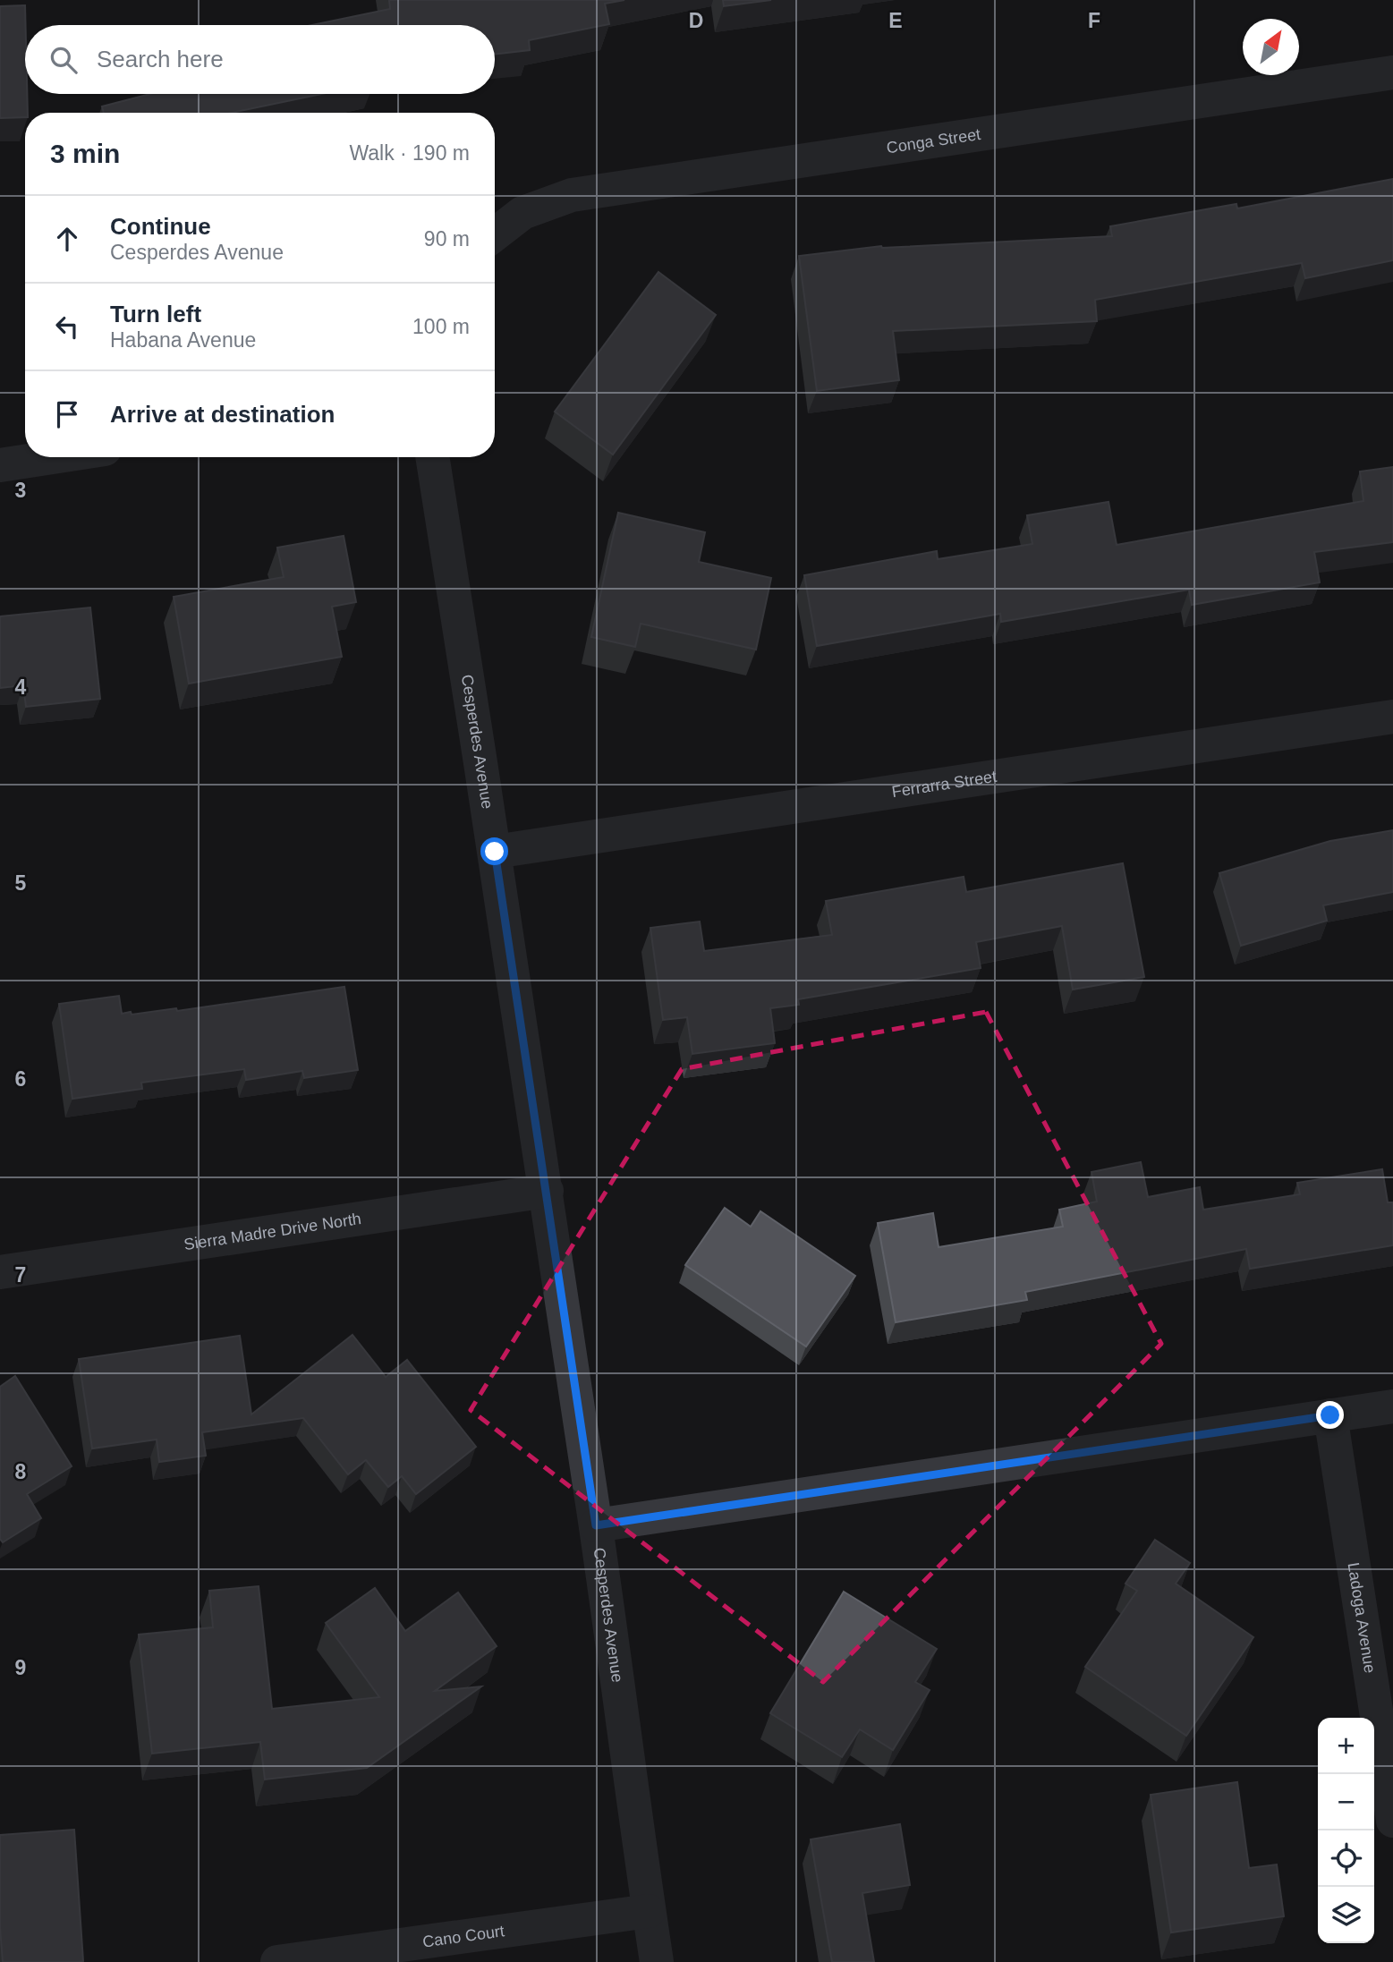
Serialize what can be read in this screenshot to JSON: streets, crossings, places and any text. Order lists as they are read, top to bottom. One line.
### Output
{"streets":{"street":["Conga Street","Cesperdes Avenue","Ferrarra Street","Sierra Madre Drive North","Ladoga Avenue","Cano Court"]},"crossings":[["Cesperdes Avenue","Ferrarra Street"],["Cesperdes Avenue","Sierra Madre Drive North"],["Cesperdes Avenue","Cano Court"]],"north":"top right","page":{"search":"Search here","heading":["3 min","Walk · 190 m"],"list":[["Continue","Cesperdes Avenue","90 m"],["Turn left","Habana Avenue","100 m"],"Arrive at destination"],"map_buttons":["+","−"]},"grid":{"columns":["D","E","F"],"rows":["3","4","5","6","7","8","9"]}}
